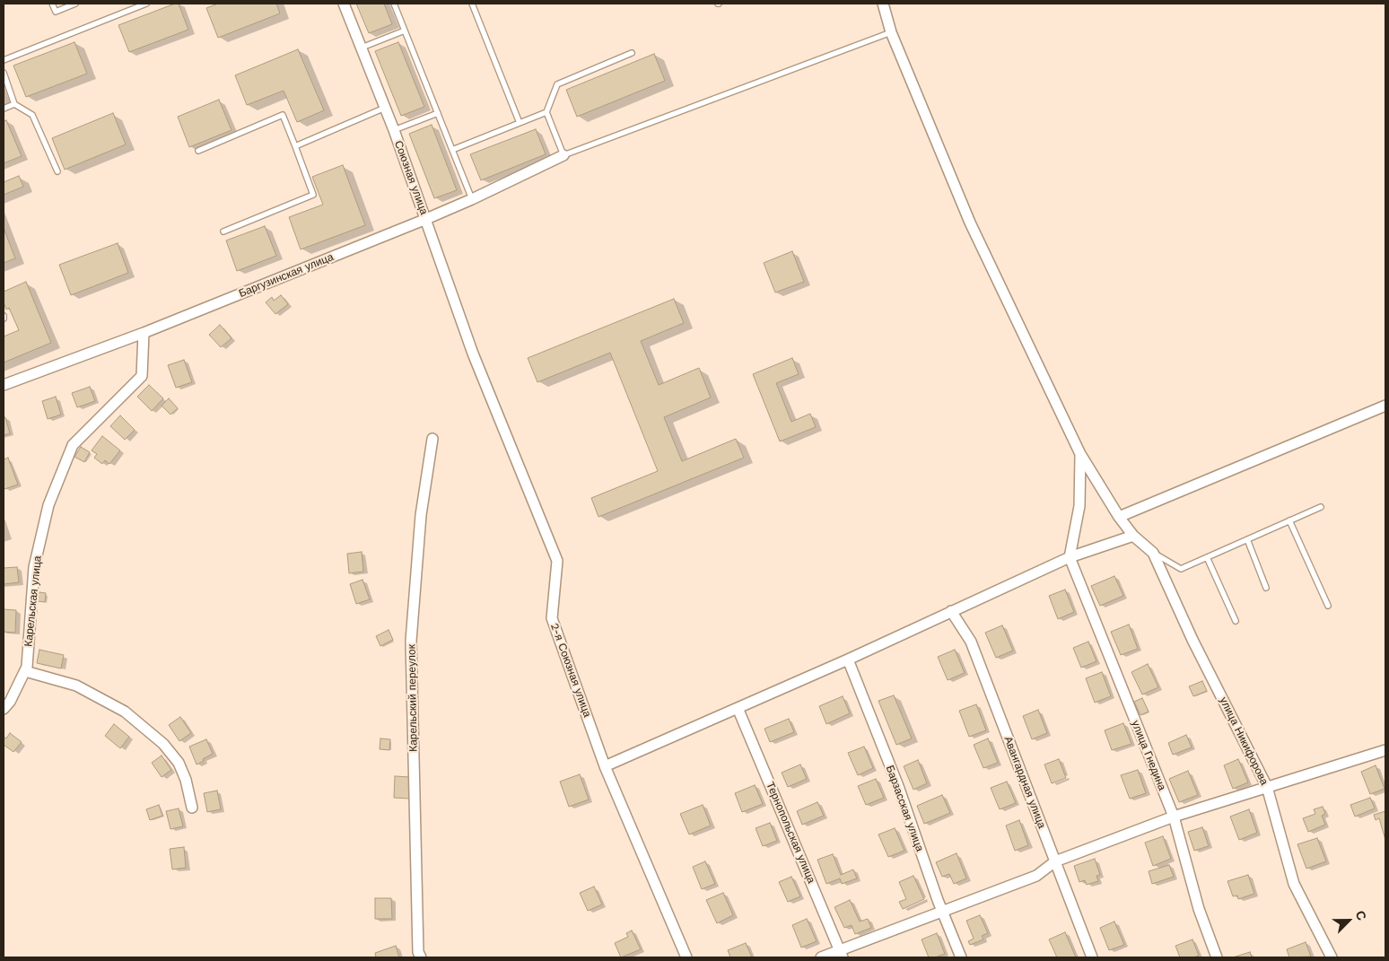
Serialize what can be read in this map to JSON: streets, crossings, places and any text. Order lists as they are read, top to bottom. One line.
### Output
{"streets":{"street":["Союзная улица","Баргузинская улица","Карельская улица","2-я Союзная улица","Карельский переулок","улица Никифорова","улица Гнедина","Авангардная улица","Барзасская улица","Тернопольская улица"]},"crossings":[["Союзная улица","Баргузинская улица"],["Союзная улица","2-я Союзная улица"],["Баргузинская улица","Карельская улица"]],"north":"top right"}
